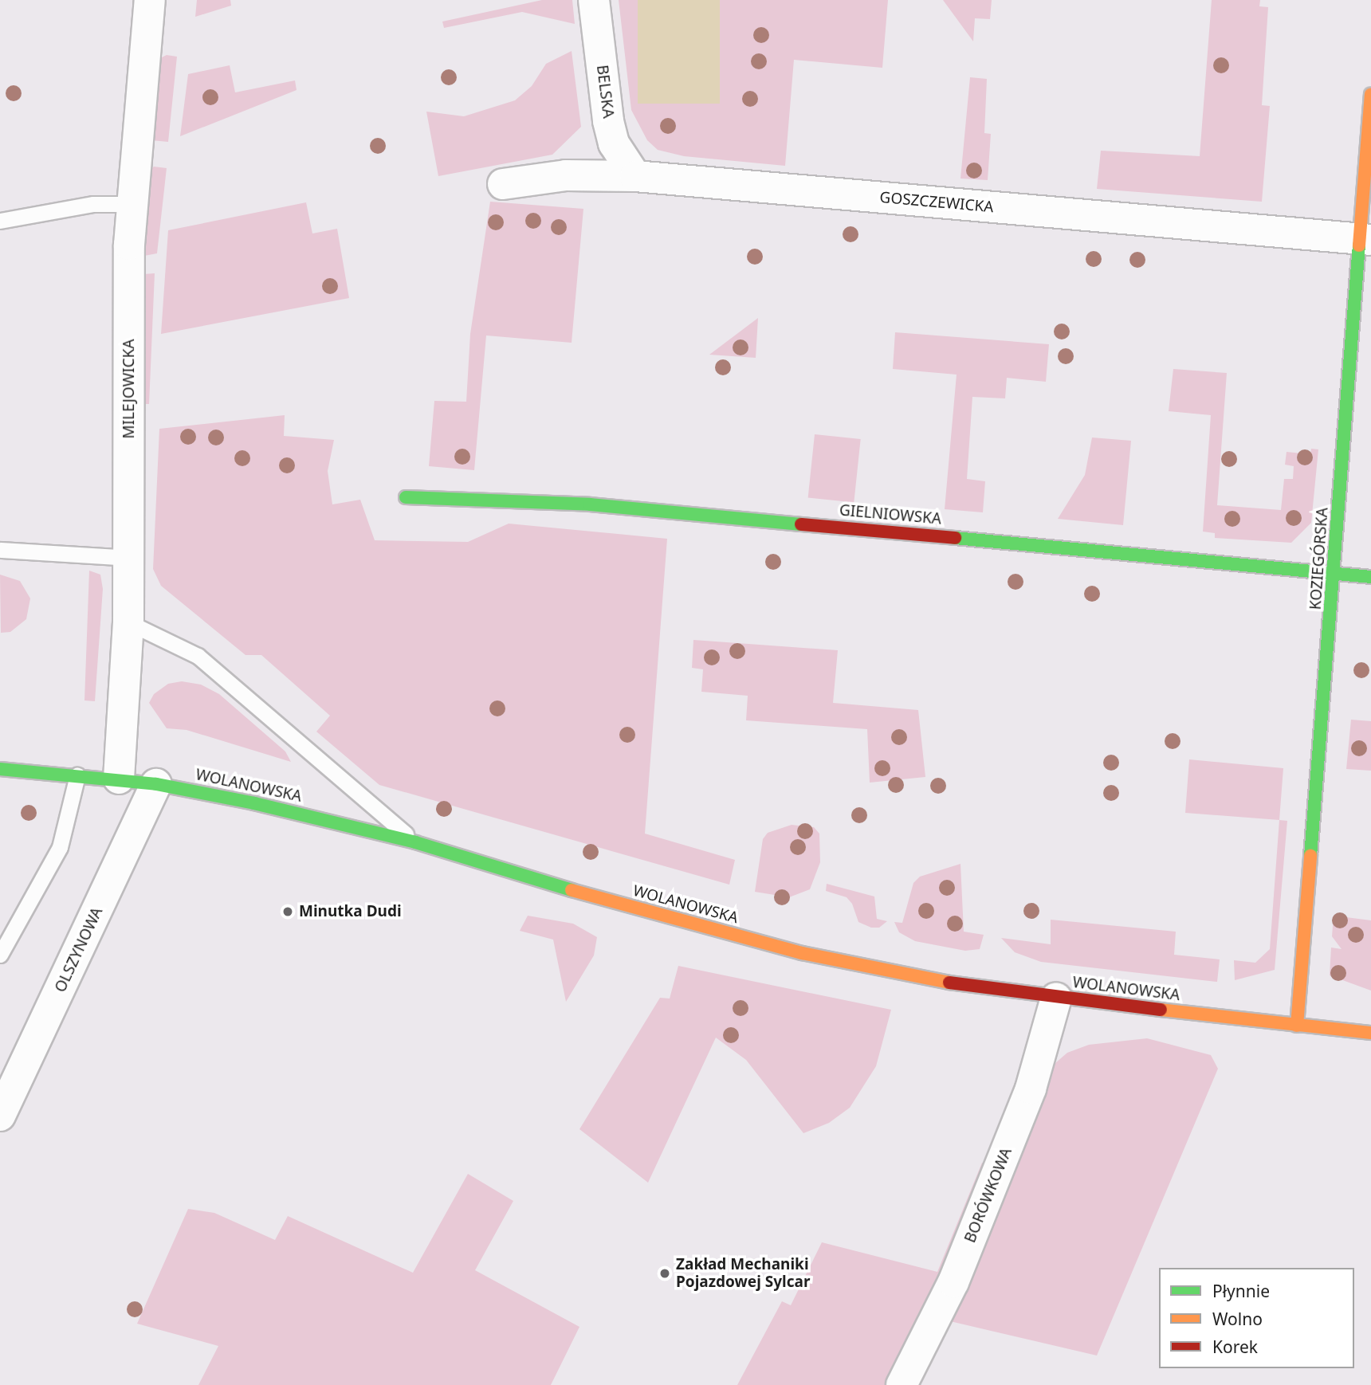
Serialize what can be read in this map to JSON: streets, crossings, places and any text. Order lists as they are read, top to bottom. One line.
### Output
{"streets":{"street":["BELSKA","GOSZCZEWICKA","MILEJOWICKA","GIELNIOWSKA","KOZIEGÓRSKA","WOLANOWSKA","OLSZYNOWA","BORÓWKOWA"]},"crossings":[["BELSKA","GOSZCZEWICKA"],["GOSZCZEWICKA","KOZIEGÓRSKA"],["MILEJOWICKA","WOLANOWSKA"],["GIELNIOWSKA","KOZIEGÓRSKA"],["KOZIEGÓRSKA","WOLANOWSKA"],["WOLANOWSKA","OLSZYNOWA"],["WOLANOWSKA","BORÓWKOWA"]],"places":["Minutka Dudi","Zakład Mechaniki Pojazdowej Sylcar"],"legend":["Płynnie","Wolno","Korek"]}
